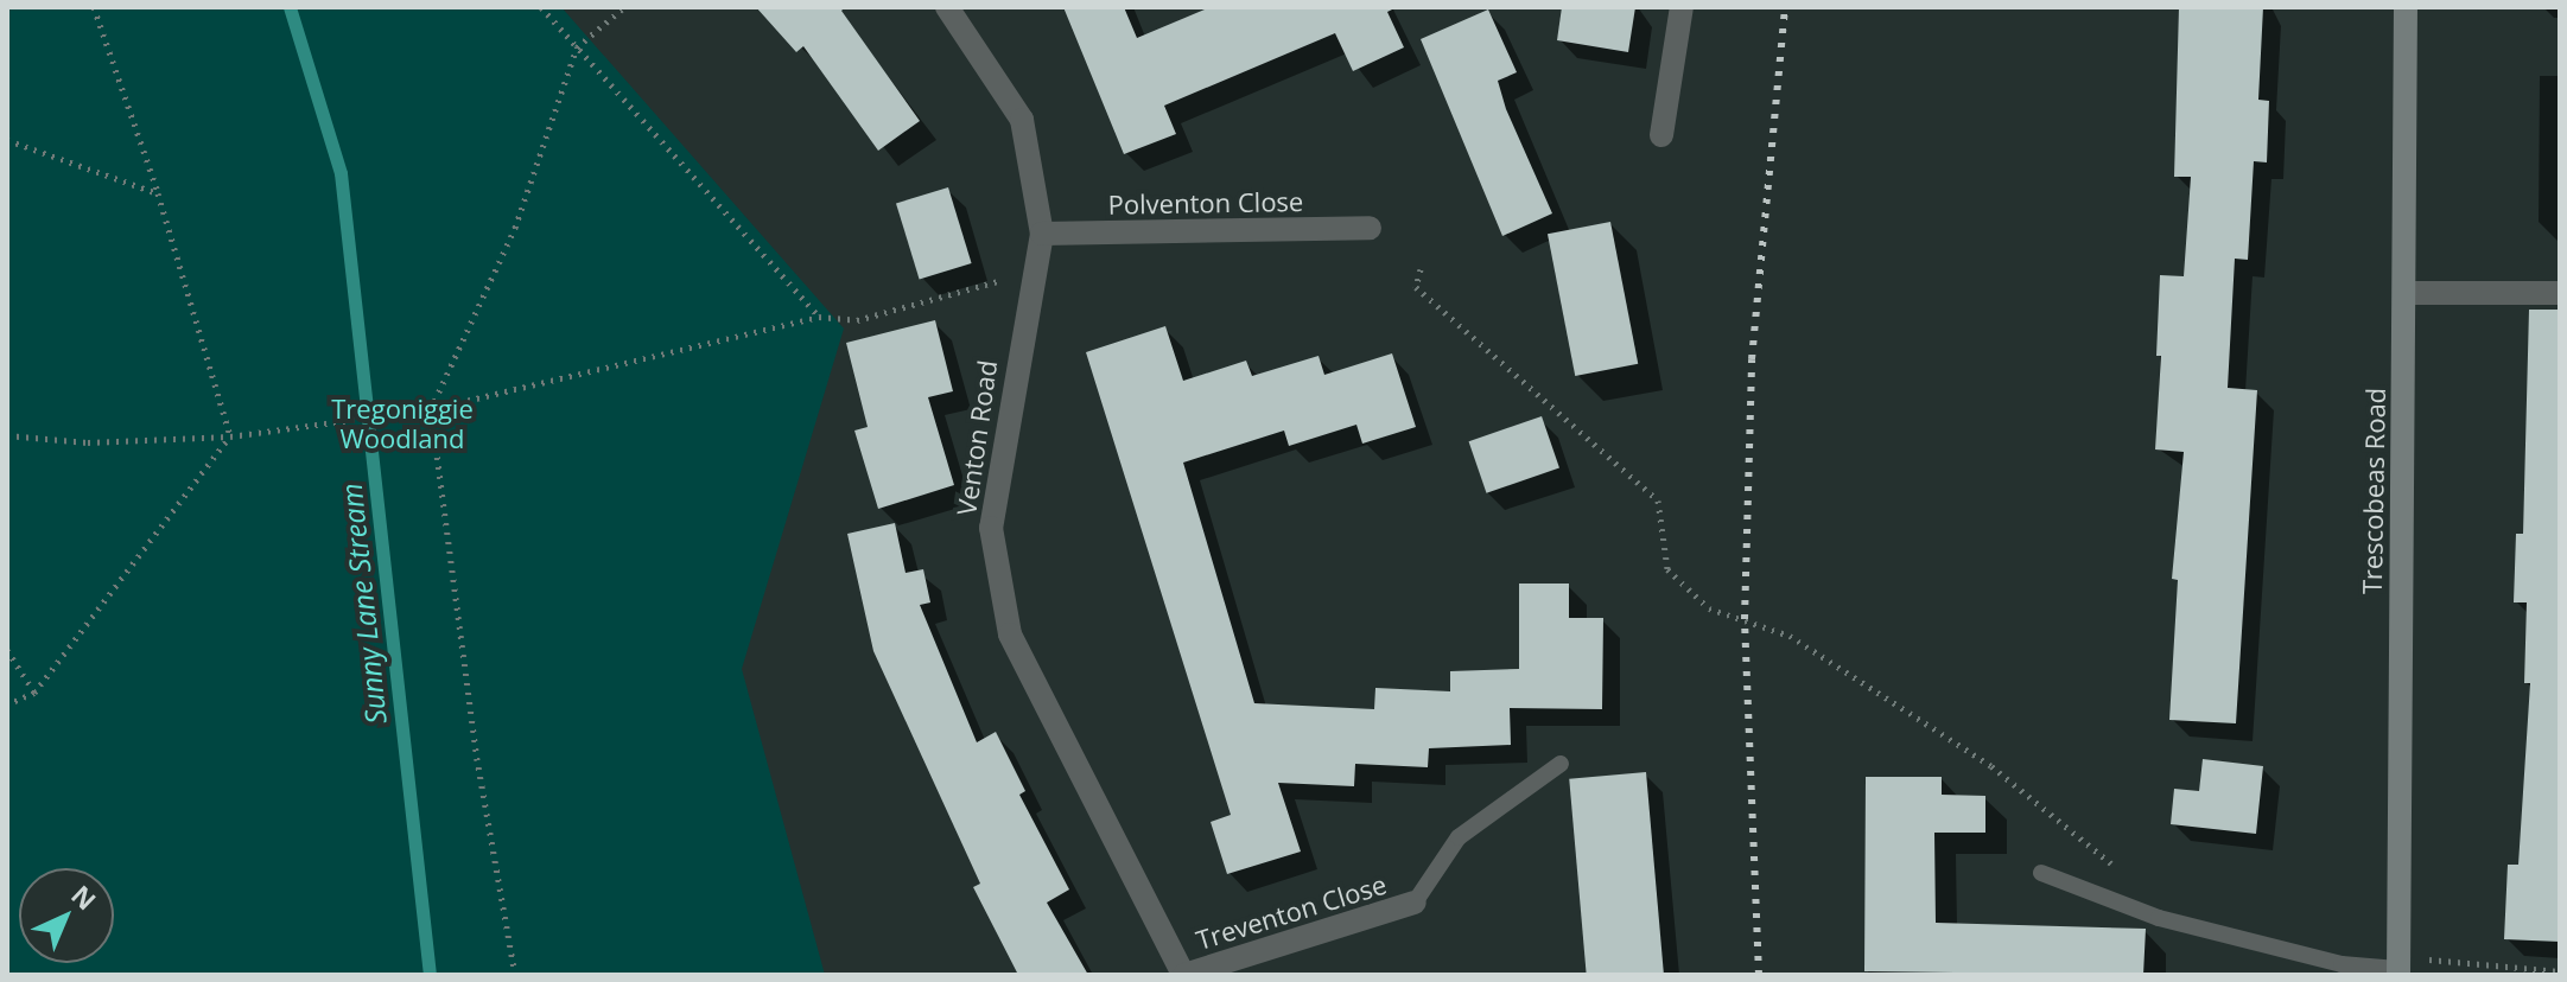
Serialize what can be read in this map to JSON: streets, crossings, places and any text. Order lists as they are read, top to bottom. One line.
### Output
{"streets":{"street":["Polventon Close","Venton Road","Trescobeas Road","Treventon Close"]},"crossings":[["Polventon Close","Venton Road"],["Venton Road","Treventon Close"]],"water":["Sunny Lane Stream"],"parks":["Tregoniggie Woodland"],"north":"top right"}
